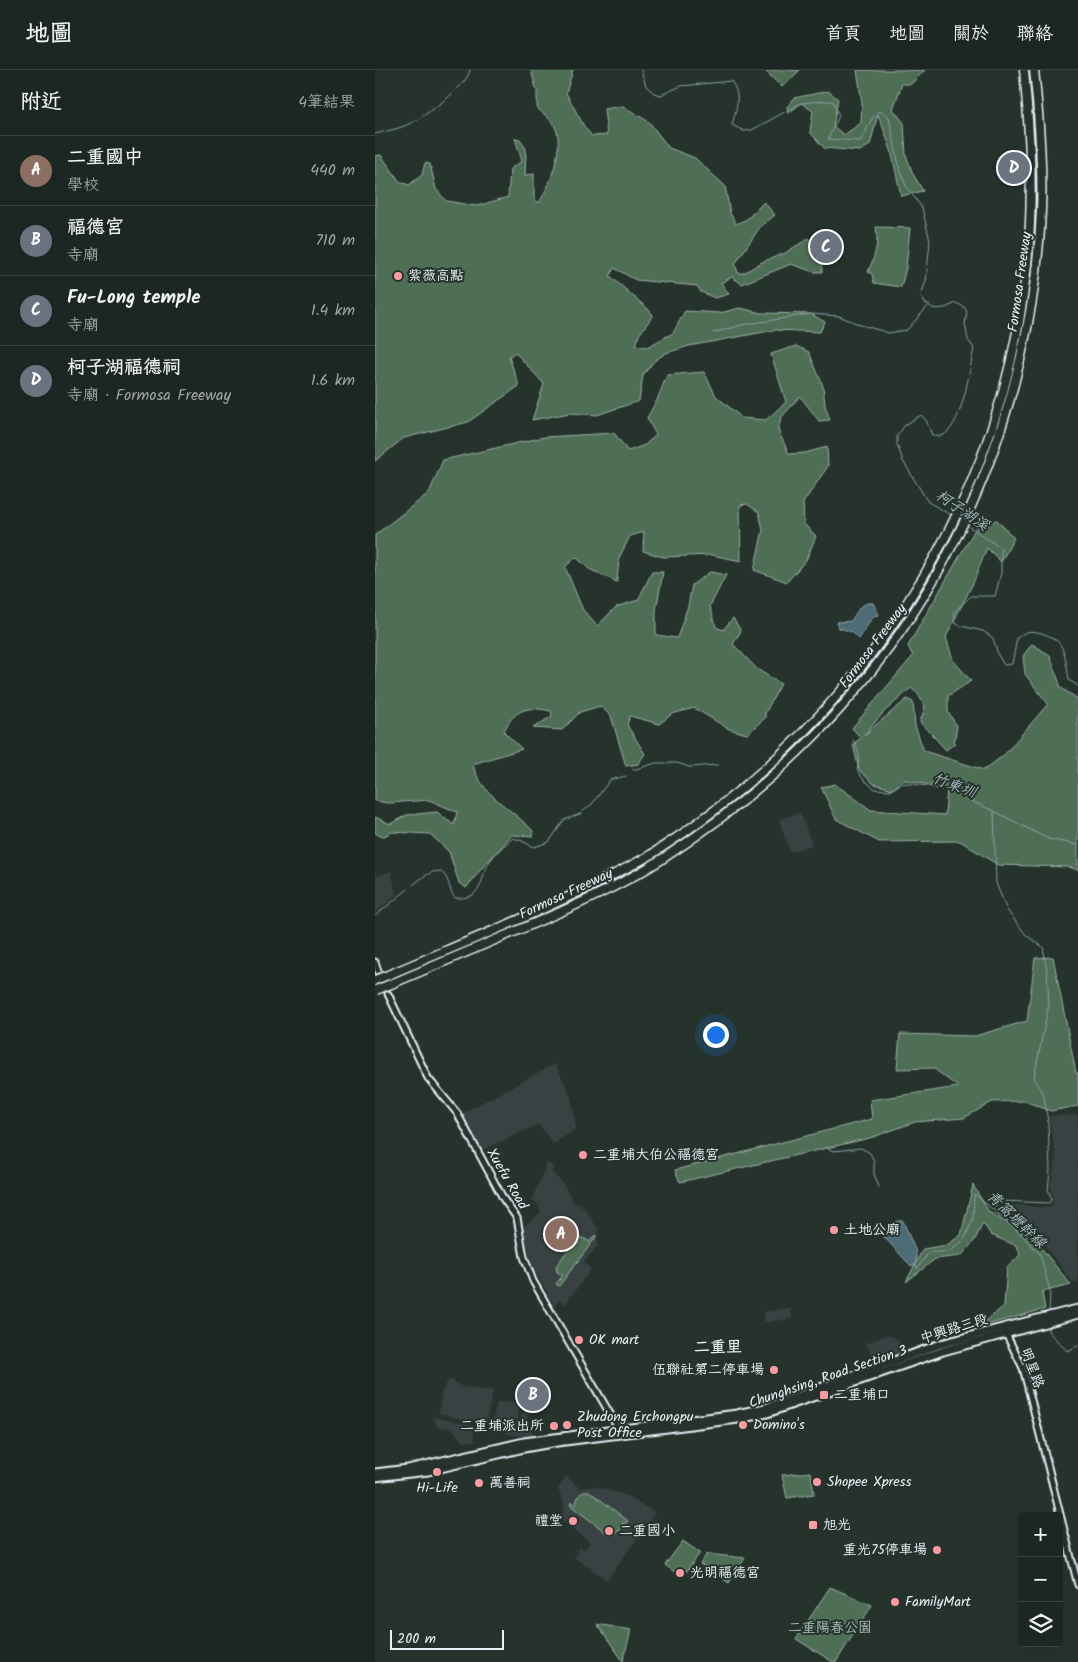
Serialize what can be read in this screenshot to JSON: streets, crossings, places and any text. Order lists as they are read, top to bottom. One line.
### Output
{"streets":{"highway":["Formosa Freeway"],"main road":["Chunghsing, Road Section 3"],"street":["Xuefu Road","明星路"]},"crossings":[["Xuefu Road","Chunghsing, Road Section 3"],["明星路","Chunghsing, Road Section 3"]],"districts":["二重里"],"water":["柯子湖溪","竹東圳","青窩壢幹線"],"parks":["二重陽春公園"],"places":{"other":["紫薇高點","二重埔大伯公福德宮","土地公廟","OK mart","伍聯社第二停車場","Zhudong Erchongpu Post Office","Domino's","二重埔派出所","Hi-Life","Shopee Xpress","萬善祠","禮堂","二重國小","重光75停車場","光明福德宮","FamilyMart"],"transit":["二重埔口","旭光"]},"scale_bar":"200 m","page":{"header":"地圖","nav":["首頁","地圖","關於","聯絡"],"heading":["附近","4筆結果"],"list":[{"mark":"A","name":"二重國中","note":"學校","value":"440 m"},{"mark":"B","name":"福德宮","note":"寺廟","value":"710 m"},{"mark":"C","name":"Fu-Long temple","note":"寺廟","value":"1.4 km"},{"mark":"D","name":"柯子湖福德祠","note":"寺廟 · Formosa Freeway","value":"1.6 km"}],"pins":["D","C","A","B"],"map_buttons":["+","−"],"scale":"200 m"}}
